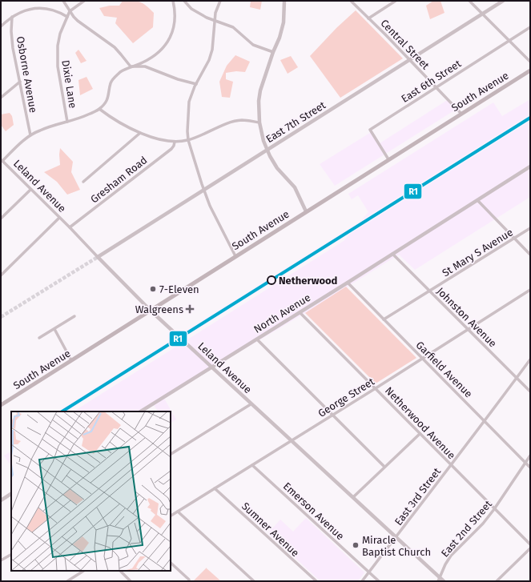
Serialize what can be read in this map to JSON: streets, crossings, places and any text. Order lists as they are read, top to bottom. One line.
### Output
{"streets":{"main road":["South Avenue"],"street":["Central Street","Osborne Avenue","East 6th Street","Dixie Lane","East 7th Street","Gresham Road","Leland Avenue","St Mary S Avenue","North Avenue","Johnston Avenue","Garfield Avenue","George Street","Netherwood Avenue","East 3rd Street","Emerson Avenue","East 2nd Street","Sumner Avenue"]},"crossings":[["Central Street","East 6th Street"],["Central Street","South Avenue"],["Central Street","East 7th Street"],["East 6th Street","South Avenue"],["South Avenue","Leland Avenue"],["East 7th Street","Leland Avenue"],["Gresham Road","Leland Avenue"],["Leland Avenue","North Avenue"],["Leland Avenue","George Street"],["Leland Avenue","East 3rd Street"],["Leland Avenue","East 2nd Street"],["St Mary S Avenue","Johnston Avenue"],["St Mary S Avenue","Garfield Avenue"],["North Avenue","Johnston Avenue"],["North Avenue","Garfield Avenue"],["North Avenue","Netherwood Avenue"],["Johnston Avenue","George Street"],["Johnston Avenue","East 3rd Street"],["Garfield Avenue","George Street"],["Garfield Avenue","East 3rd Street"],["Garfield Avenue","East 2nd Street"],["George Street","Netherwood Avenue"],["George Street","Emerson Avenue"],["George Street","Sumner Avenue"],["Netherwood Avenue","East 3rd Street"],["Netherwood Avenue","East 2nd Street"],["East 3rd Street","Emerson Avenue"]],"places":{"other":["Netherwood","7-Eleven","Miracle Baptist Church"],"health":["Walgreens"]},"lines":["transit line R1"]}
